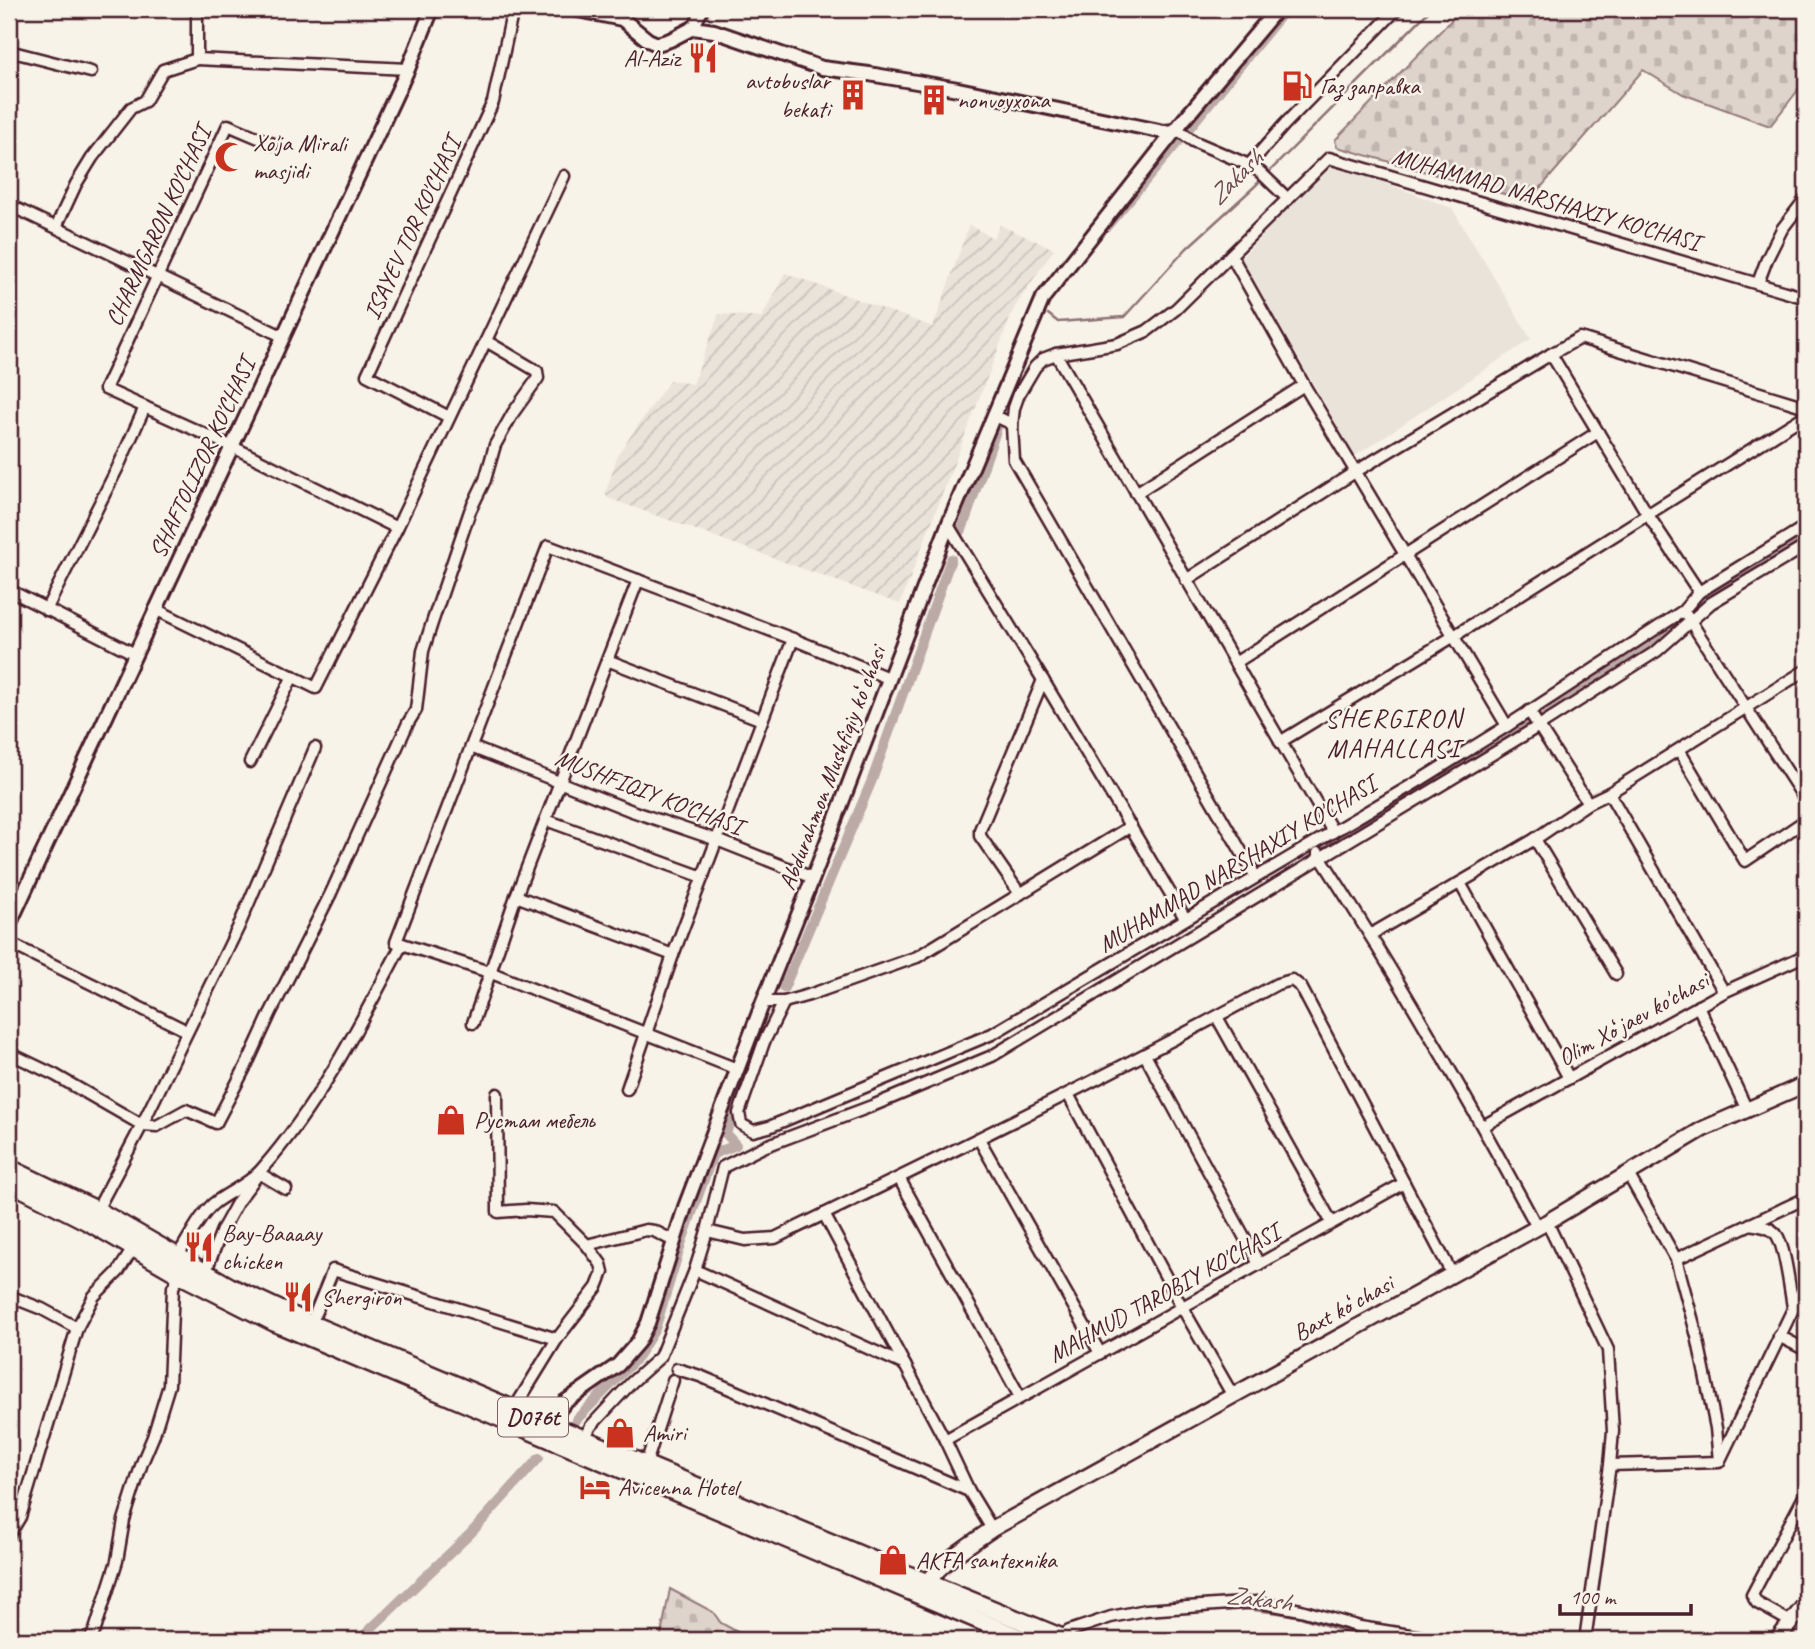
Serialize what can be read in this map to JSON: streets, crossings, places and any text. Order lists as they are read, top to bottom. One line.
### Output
{"streets":{"main road":["Baxt koʻchasi","D076t"],"street":["MUHAMMAD NARSHAXIY KO'CHASI","CHARMGARON KO'CHASI","ISAYEV TOR KO'CHASI","SHAFTOLIZOR KO'CHASI","Abdurahmon Mushfiqiy koʻchasi","MUSHFIQIY KO'CHASI","Olim Xoʻjaev ko'chasi","MAHMUD TAROBIY KO'CHASI"]},"crossings":[["Abdurahmon Mushfiqiy koʻchasi","MUSHFIQIY KO'CHASI"],["Abdurahmon Mushfiqiy koʻchasi","D076t"],["Baxt koʻchasi","D076t"]],"districts":["SHERGIRON MAHALLASI"],"water":["Zakash"],"places":{"restaurant":["Al-Aziz","Bay-Baaaay chicken","Shergiron"],"fuel station":["Газ заправка"],"building":["avtobuslar bekati","nonvoyxona"],"mosque":["Xo'ja Mirali masjidi"],"shop":["Рустам мебель","Amiri","AKFA santexnika"],"hotel":["Avicenna Hotel"]},"scale_bar":"100 m"}
